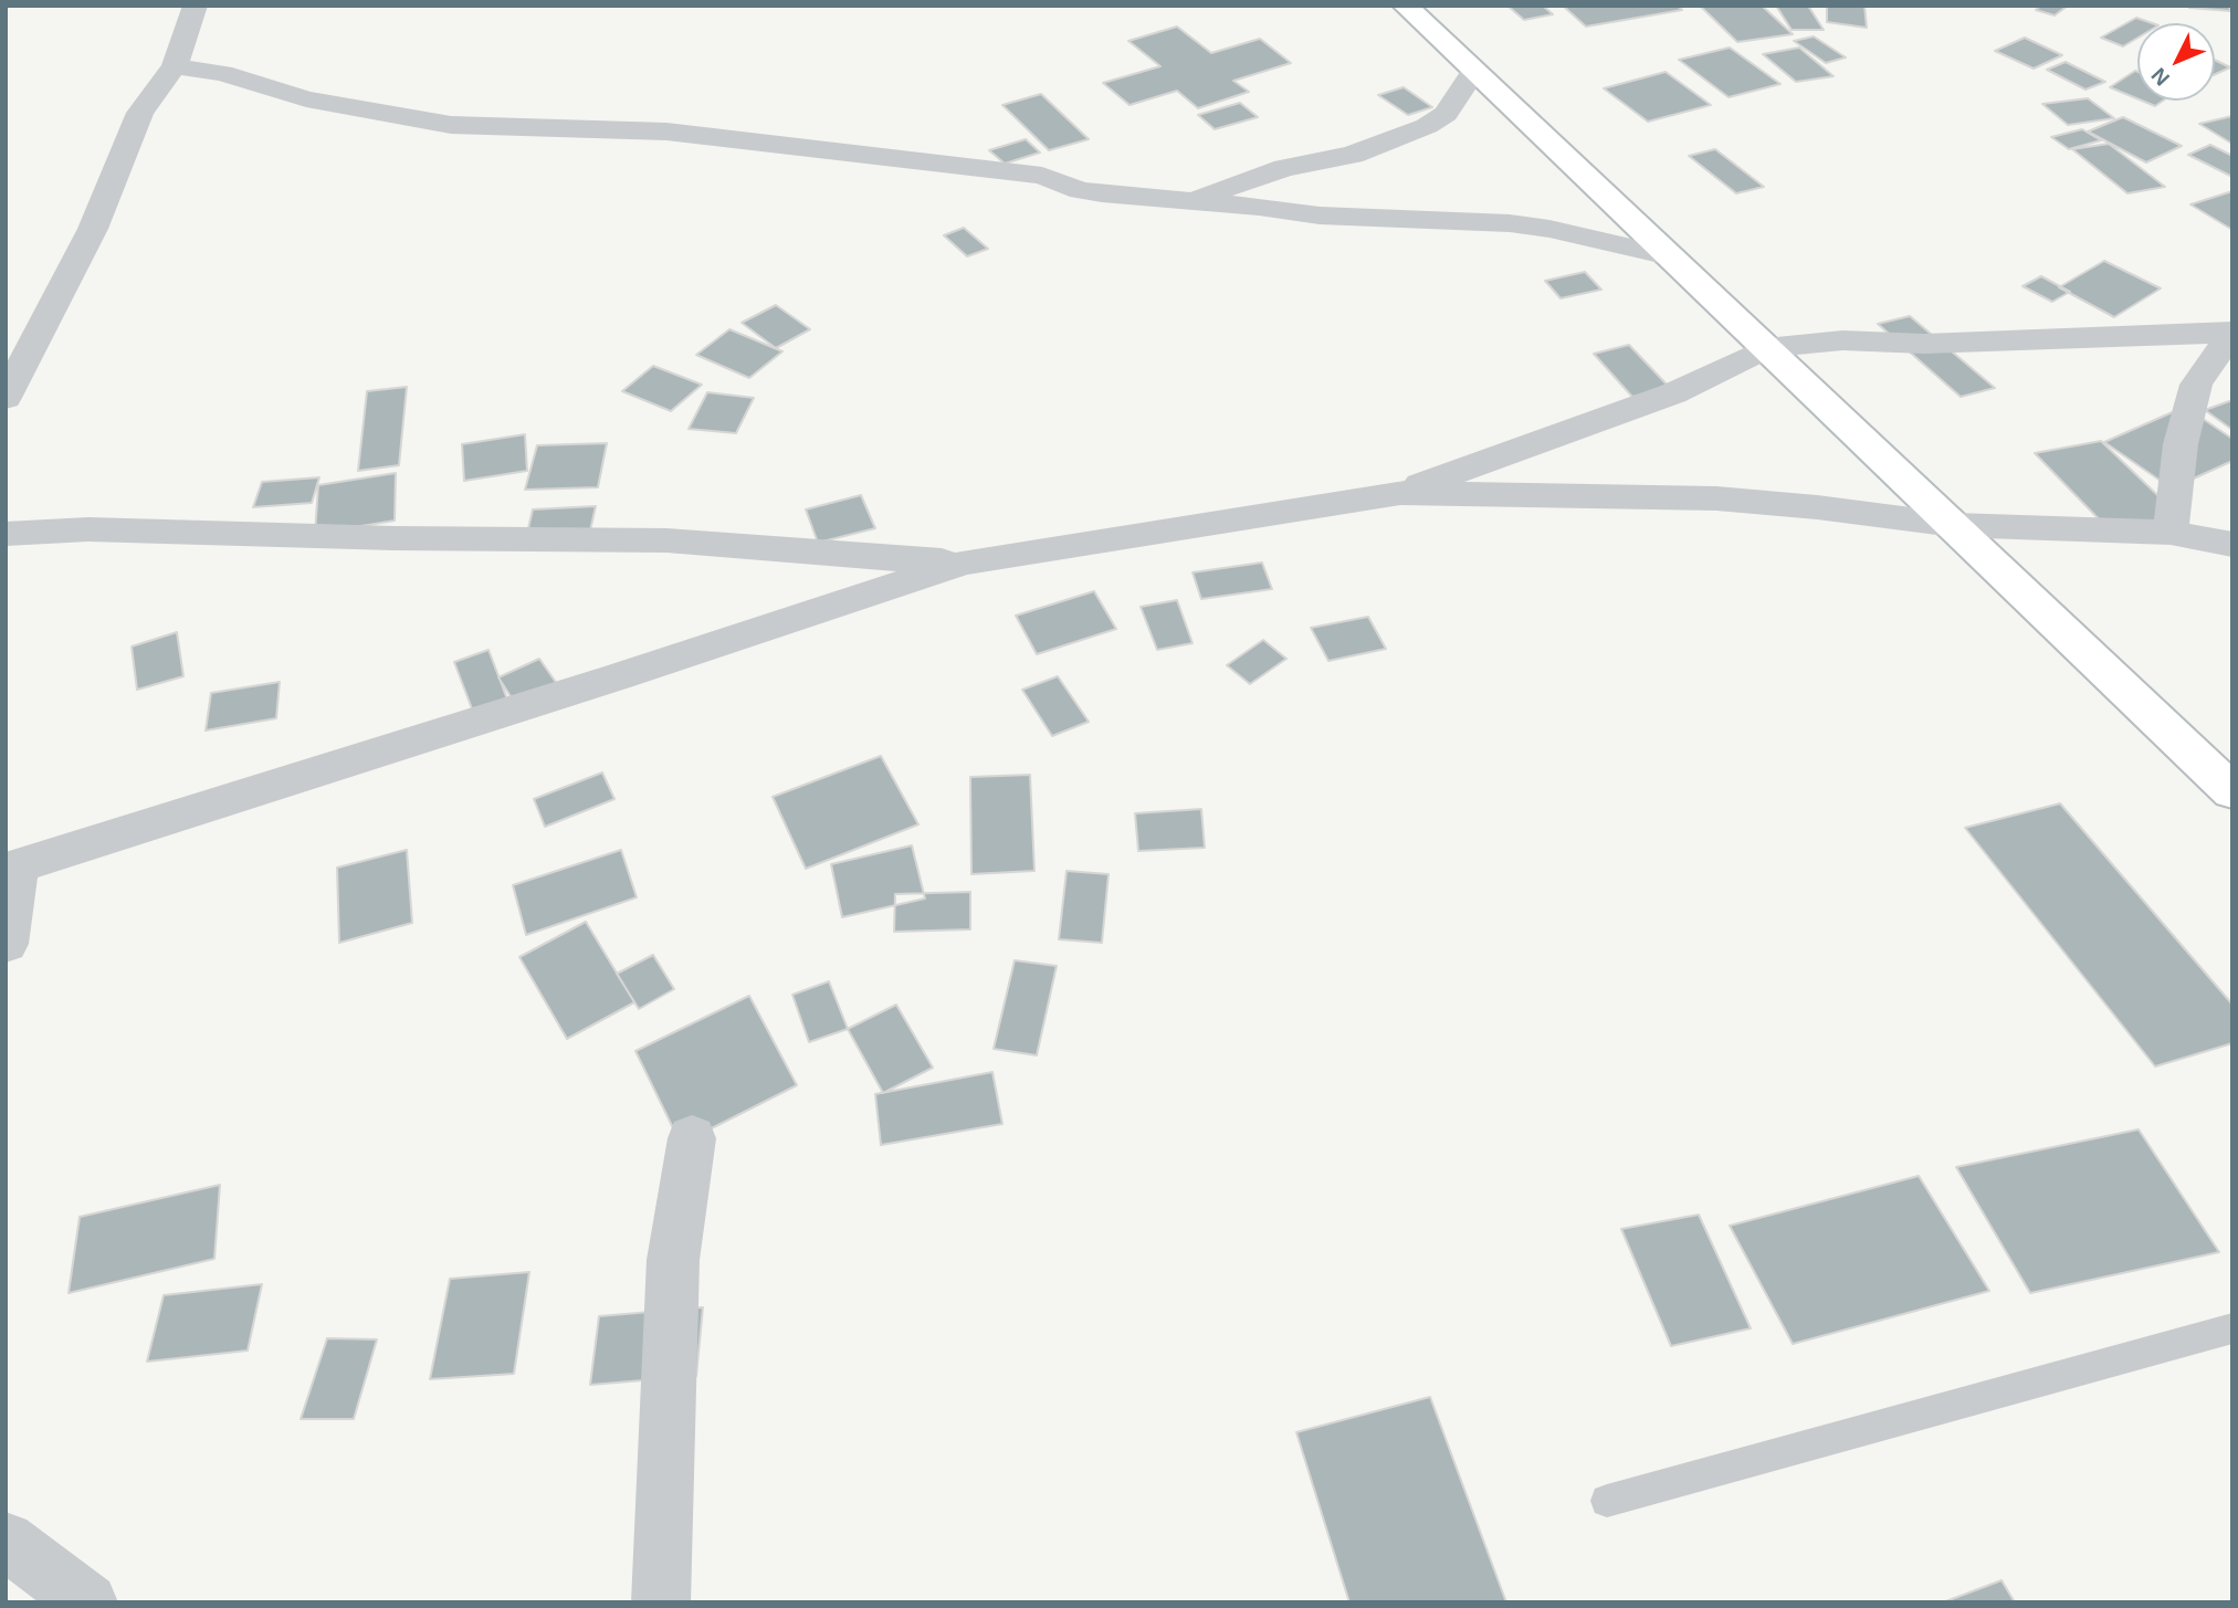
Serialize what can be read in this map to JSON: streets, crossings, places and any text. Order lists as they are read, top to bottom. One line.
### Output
{"north":"bottom left"}
